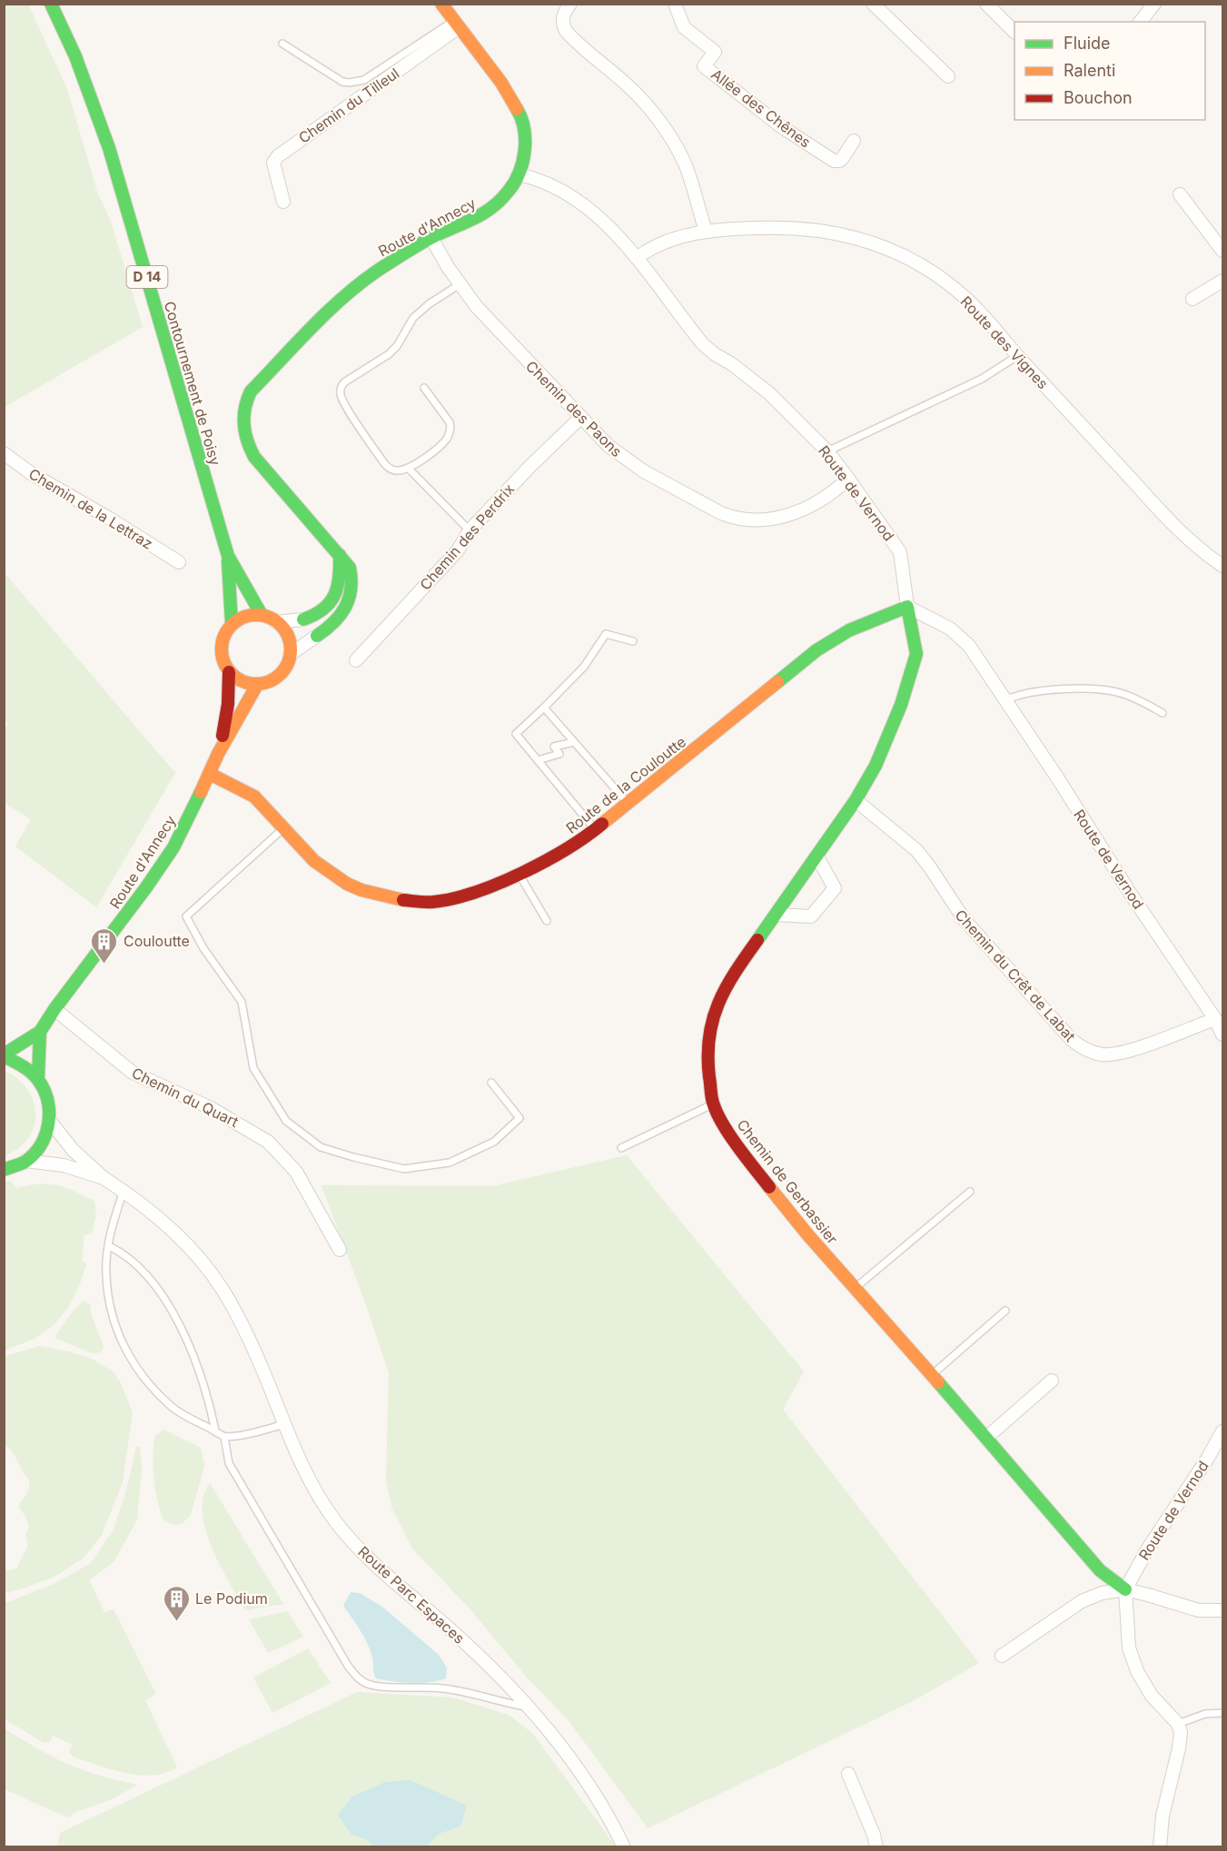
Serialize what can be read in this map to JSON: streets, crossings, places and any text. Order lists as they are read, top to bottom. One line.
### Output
{"streets":{"main road":["Route d'Annecy","D 14","Contournement de Poisy","Route de la Couloutte","Chemin de Gerbassier"],"street":["Chemin du Tilleul","Allée des Chênes","Route des Vignes","Chemin des Paons","Route de Vernod","Chemin de la Lettraz","Chemin des Perdrix","Chemin du Crêt de Labat","Chemin du Quart","Route Parc Espaces"]},"crossings":[["Chemin du Tilleul","Route d'Annecy"],["Route d'Annecy","Contournement de Poisy"],["Route d'Annecy","Chemin des Paons"],["Route d'Annecy","Route de Vernod"],["Route d'Annecy","Route de la Couloutte"],["Route d'Annecy","Chemin du Quart"],["Route des Vignes","Route de Vernod"],["Chemin des Paons","Route de Vernod"],["Chemin des Paons","Chemin des Perdrix"],["Route de Vernod","Route de la Couloutte"],["Route de Vernod","Chemin du Crêt de Labat"],["Route de Vernod","Chemin de Gerbassier"],["Route de la Couloutte","Chemin de Gerbassier"],["Chemin du Crêt de Labat","Chemin de Gerbassier"]],"places":{"building":["Couloutte","Le Podium"]},"legend":["Fluide","Ralenti","Bouchon"]}
